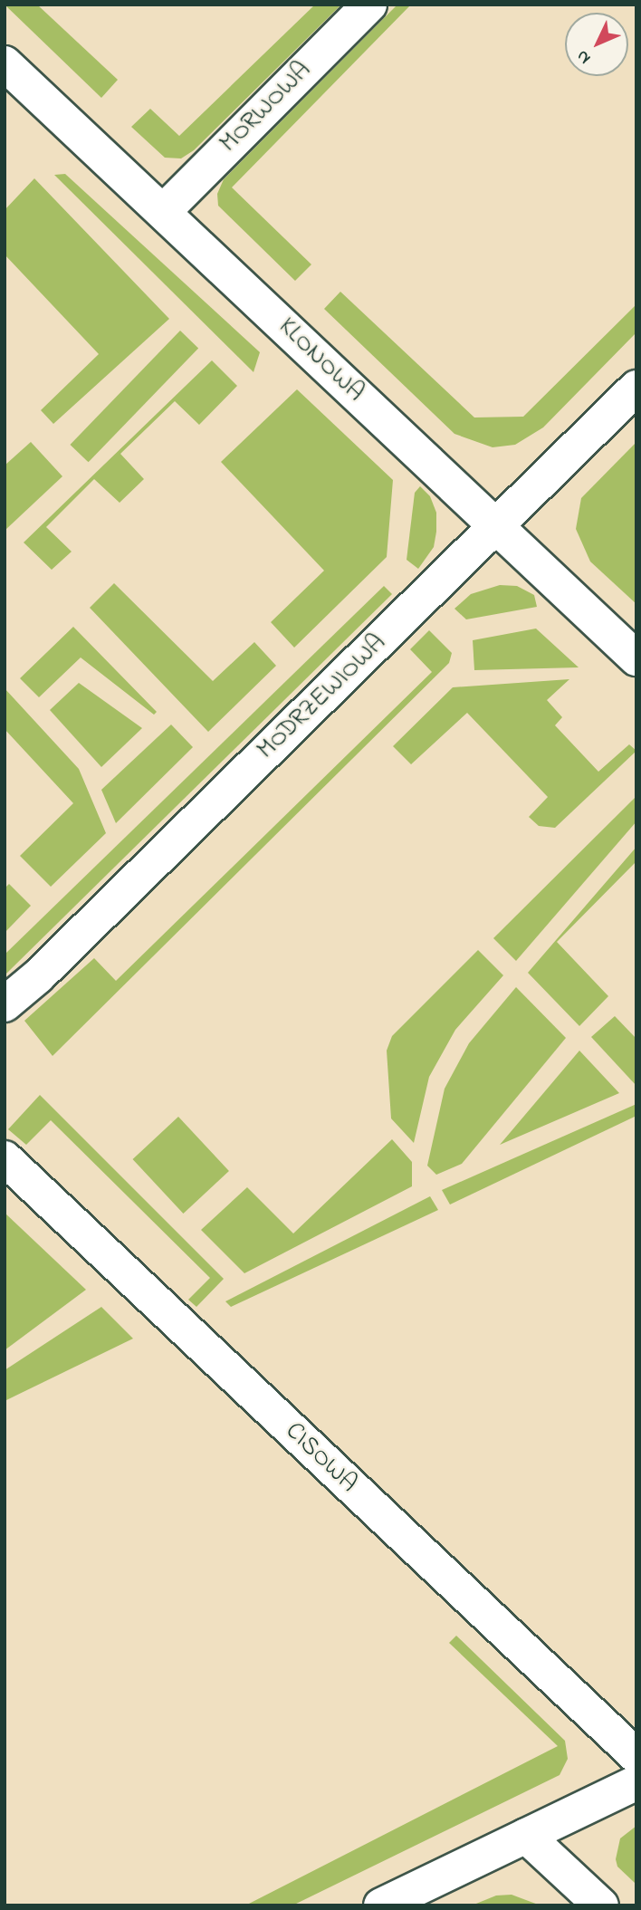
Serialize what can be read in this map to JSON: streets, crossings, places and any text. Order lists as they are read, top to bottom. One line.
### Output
{"streets":{"street":["MORWOWA","KLONOWA","MODRZEWIOWA","CISOWA"]},"crossings":[["MORWOWA","KLONOWA"],["KLONOWA","MODRZEWIOWA"]],"north":"bottom left"}
